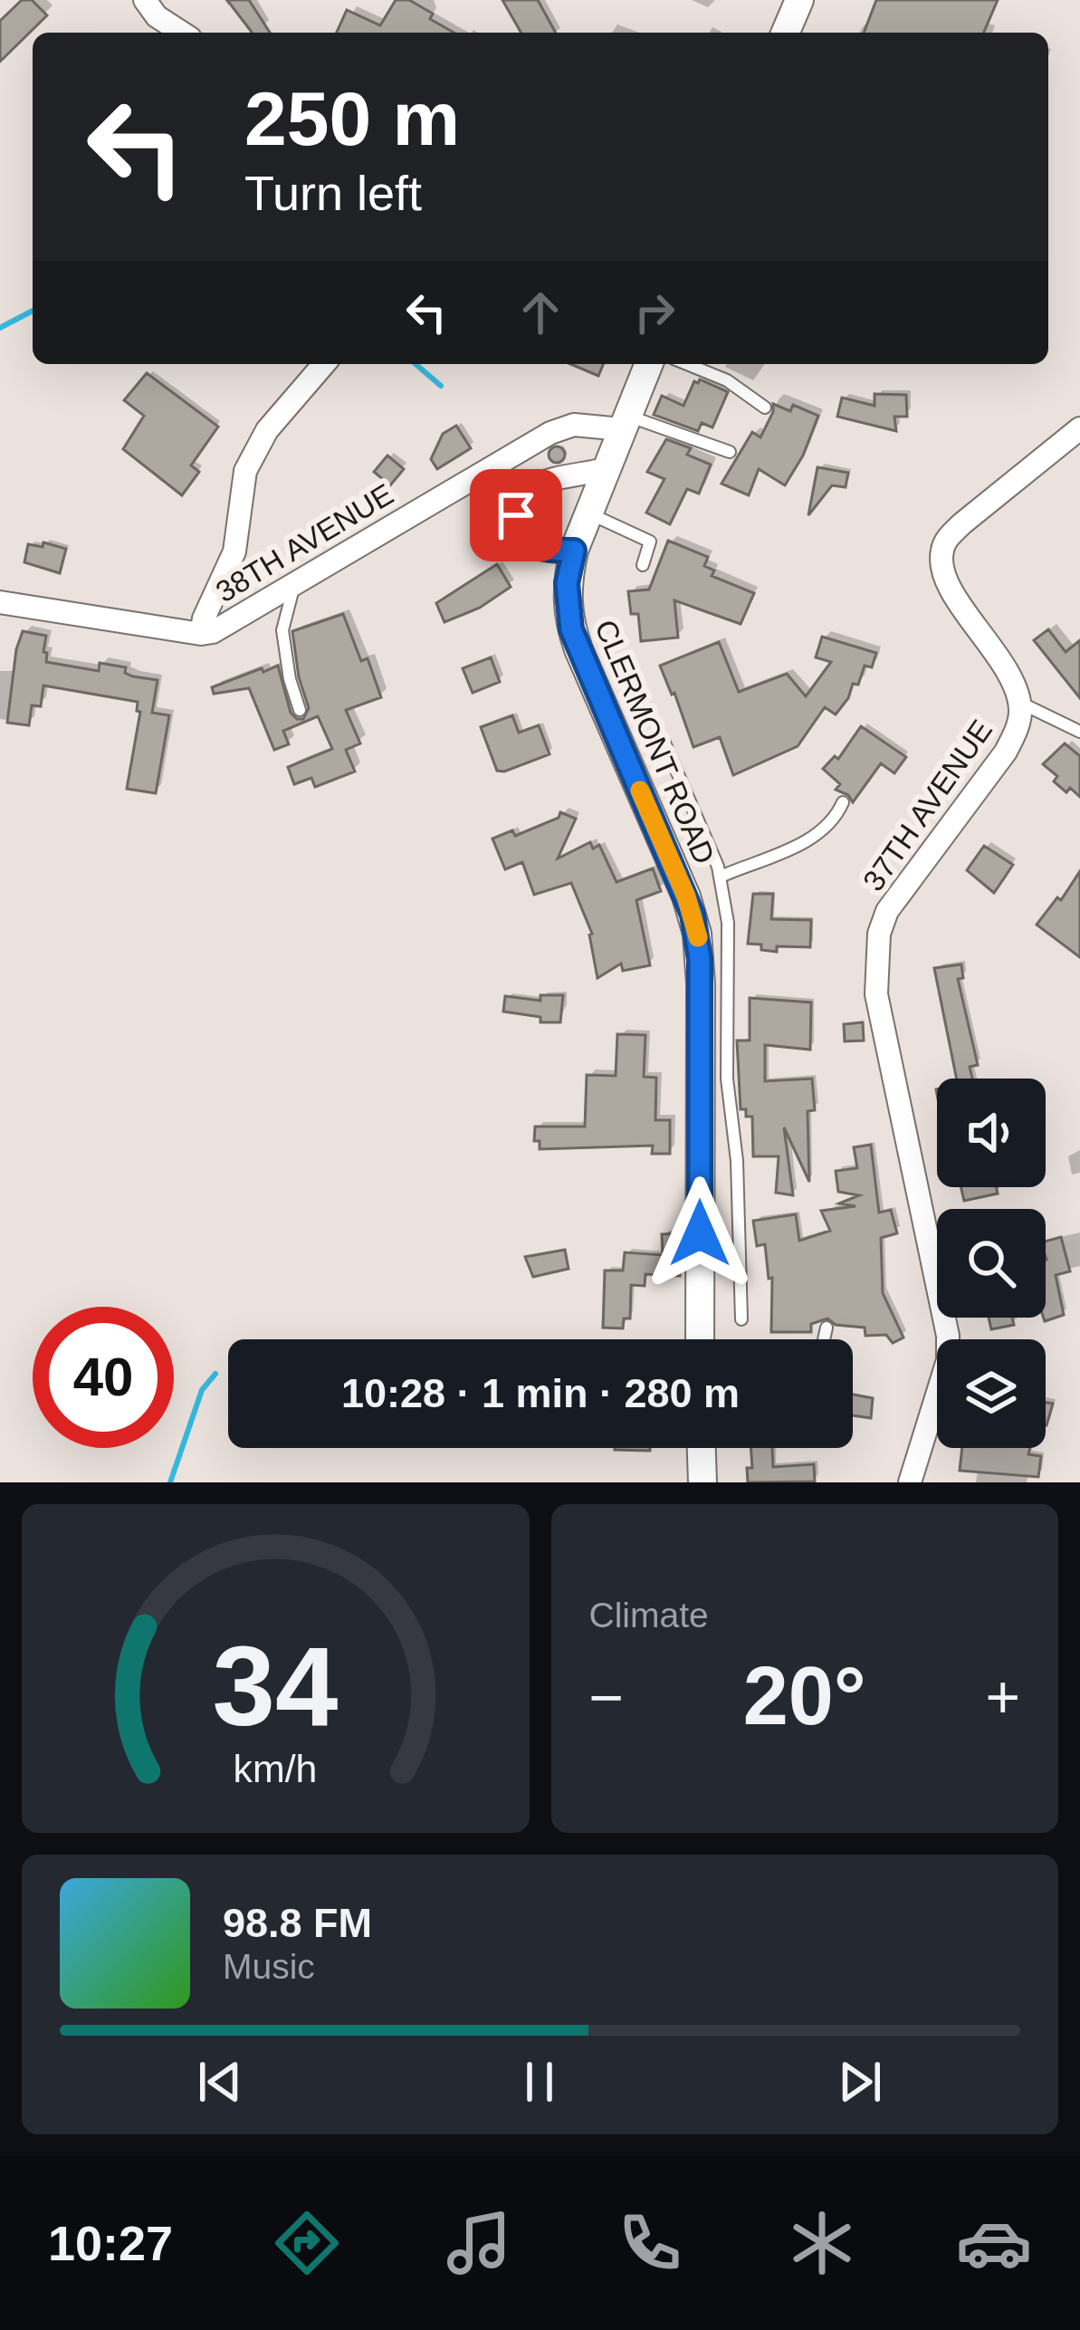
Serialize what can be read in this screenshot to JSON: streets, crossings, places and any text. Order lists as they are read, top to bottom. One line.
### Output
{"streets":{"street":["38TH AVENUE","CLERMONT ROAD","37TH AVENUE"]},"crossings":[["38TH AVENUE","CLERMONT ROAD"]],"page":{"turn":["250 m","Turn left"],"limit":"40","trip":"10:28 · 1 min · 280 m","tile":"Climate","heat":["−","20°","+"],"song":["98.8 FM","Music"],"tabs":"10:27","gauge":["34","km/h"]}}
